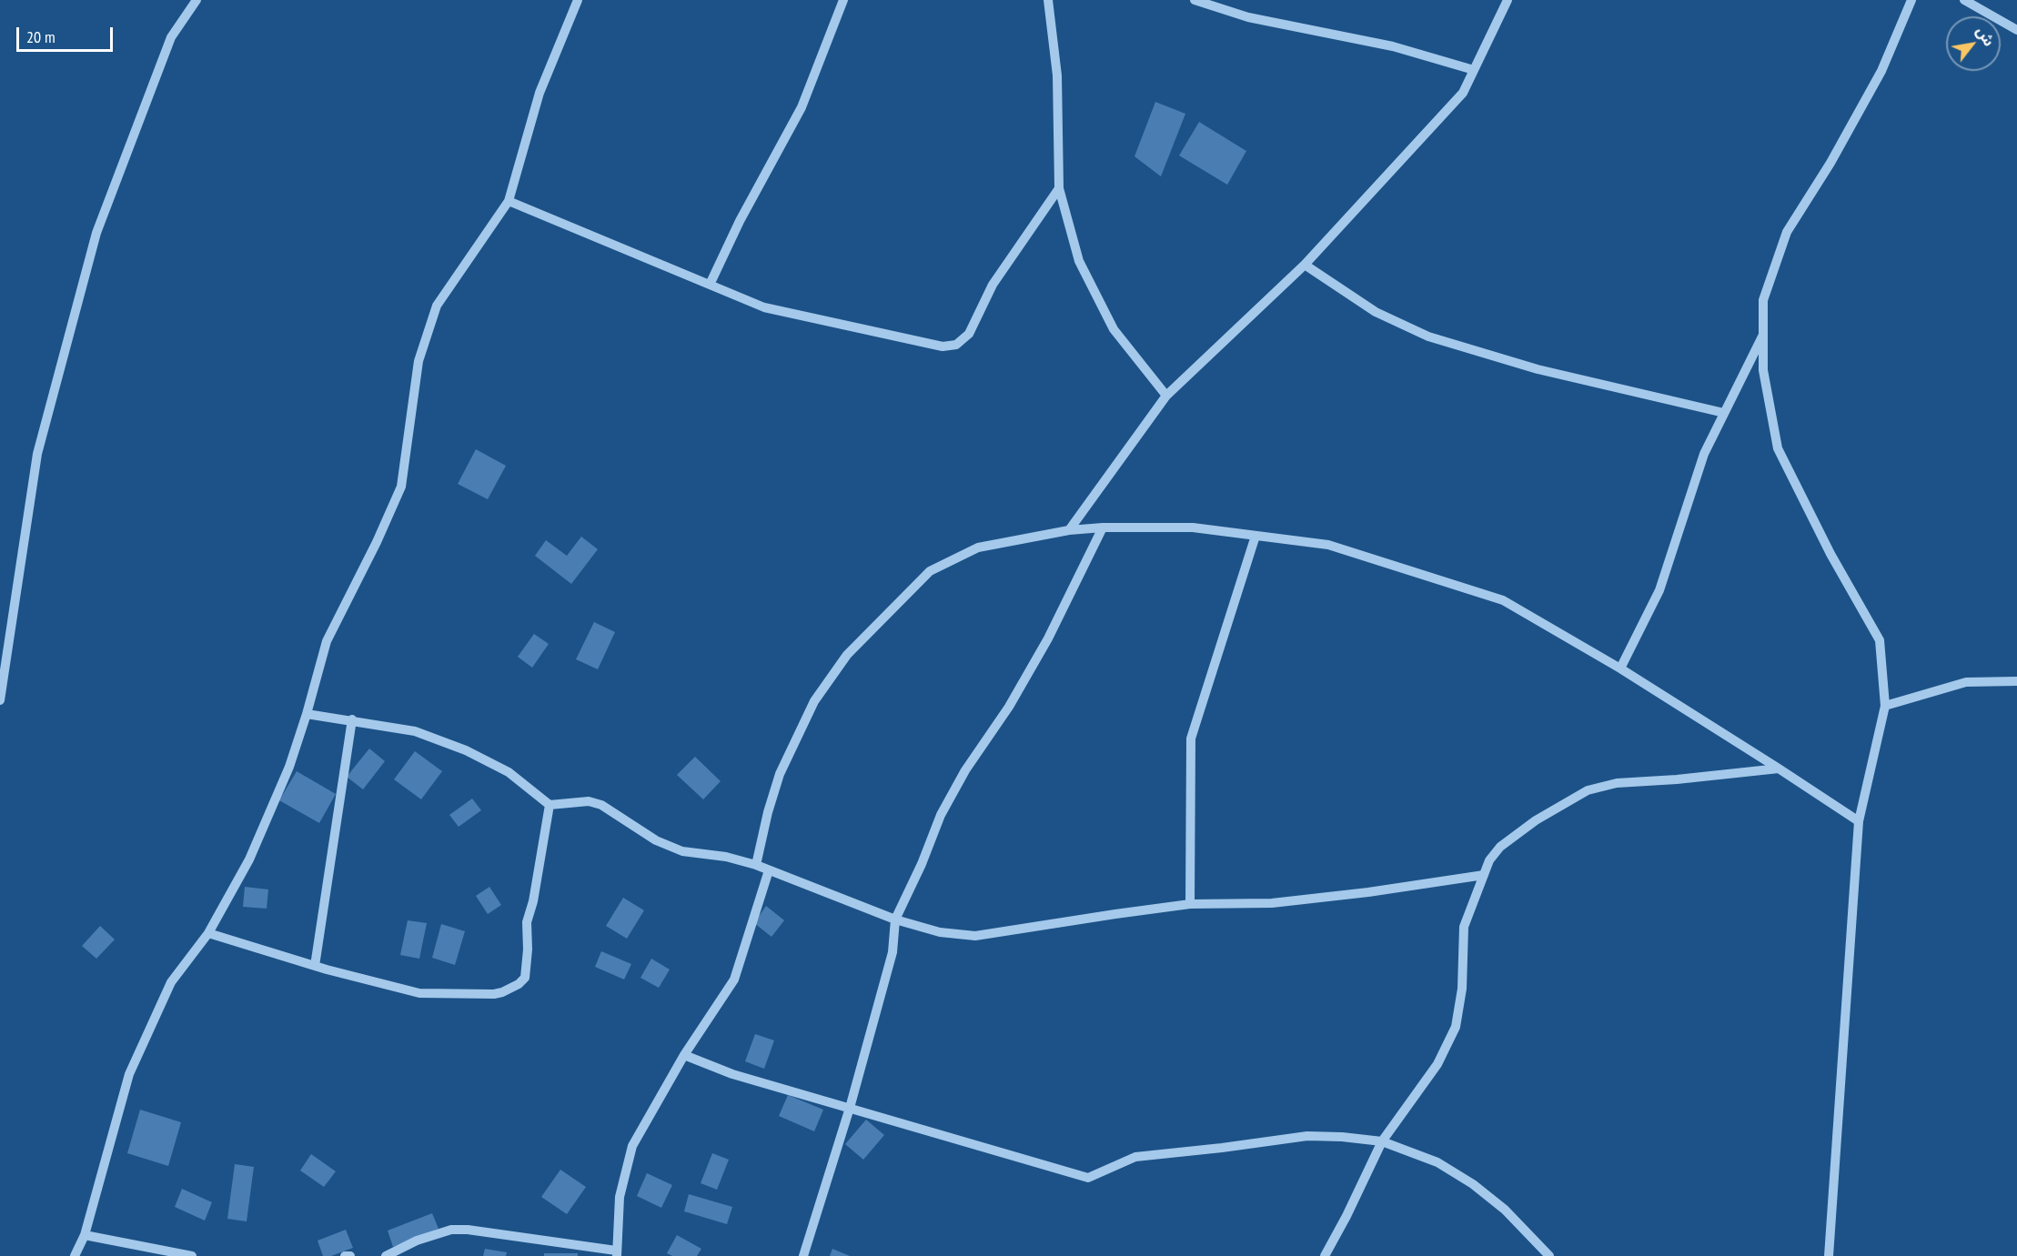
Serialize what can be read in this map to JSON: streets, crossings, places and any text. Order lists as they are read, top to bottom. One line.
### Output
{"scale_bar":"20 m","north":"top right"}
